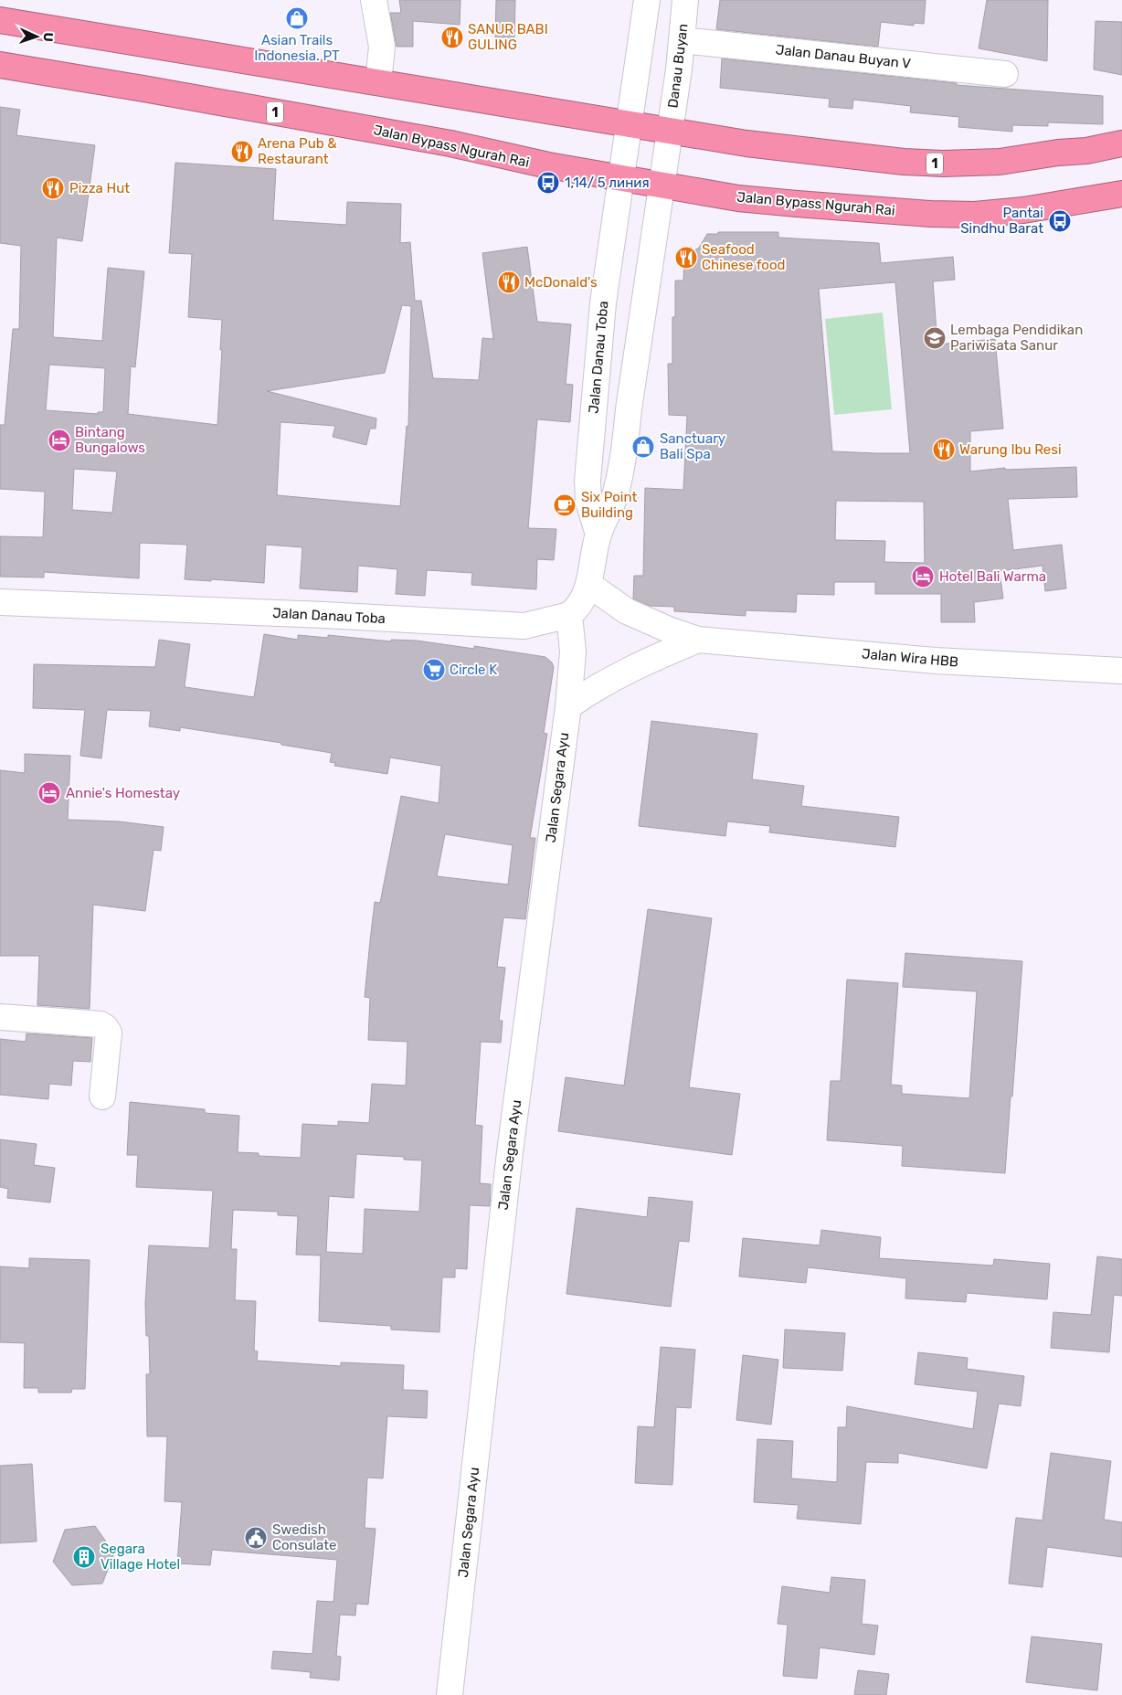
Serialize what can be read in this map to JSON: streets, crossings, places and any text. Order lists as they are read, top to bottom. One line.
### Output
{"streets":{"highway":["1","Jalan Bypass Ngurah Rai"],"street":["Jalan Danau Buyan V","Danau Buyan","Jalan Danau Toba","Jalan Wira HBB","Jalan Segara Ayu"]},"crossings":[["Jalan Danau Buyan V","Danau Buyan"],["Danau Buyan","1"],["Danau Buyan","Jalan Danau Toba"],["1","Jalan Danau Toba"],["Jalan Bypass Ngurah Rai","Jalan Danau Toba"],["Jalan Danau Toba","Jalan Wira HBB"],["Jalan Danau Toba","Jalan Segara Ayu"],["Jalan Wira HBB","Jalan Segara Ayu"]],"places":{"shop":["Asian Trails Indonesia. PT","Sanctuary Bali Spa"],"restaurant":["SANUR BABI GULING","Arena Pub & Restaurant","Pizza Hut","Seafood Chinese food","McDonald's","Warung Ibu Resi"],"bus stop":["1,14/ 5 линия","Pantai Sindhu Barat"],"school or university":["Lembaga Pendidikan Pariwisata Sanur"],"hotel":["Bintang Bungalows","Hotel Bali Warma","Annie's Homestay"],"cafe":["Six Point Building"],"supermarket":["Circle K"],"public building":["Swedish Consulate"],"building":["Segara Village Hotel"]},"north":"right"}
